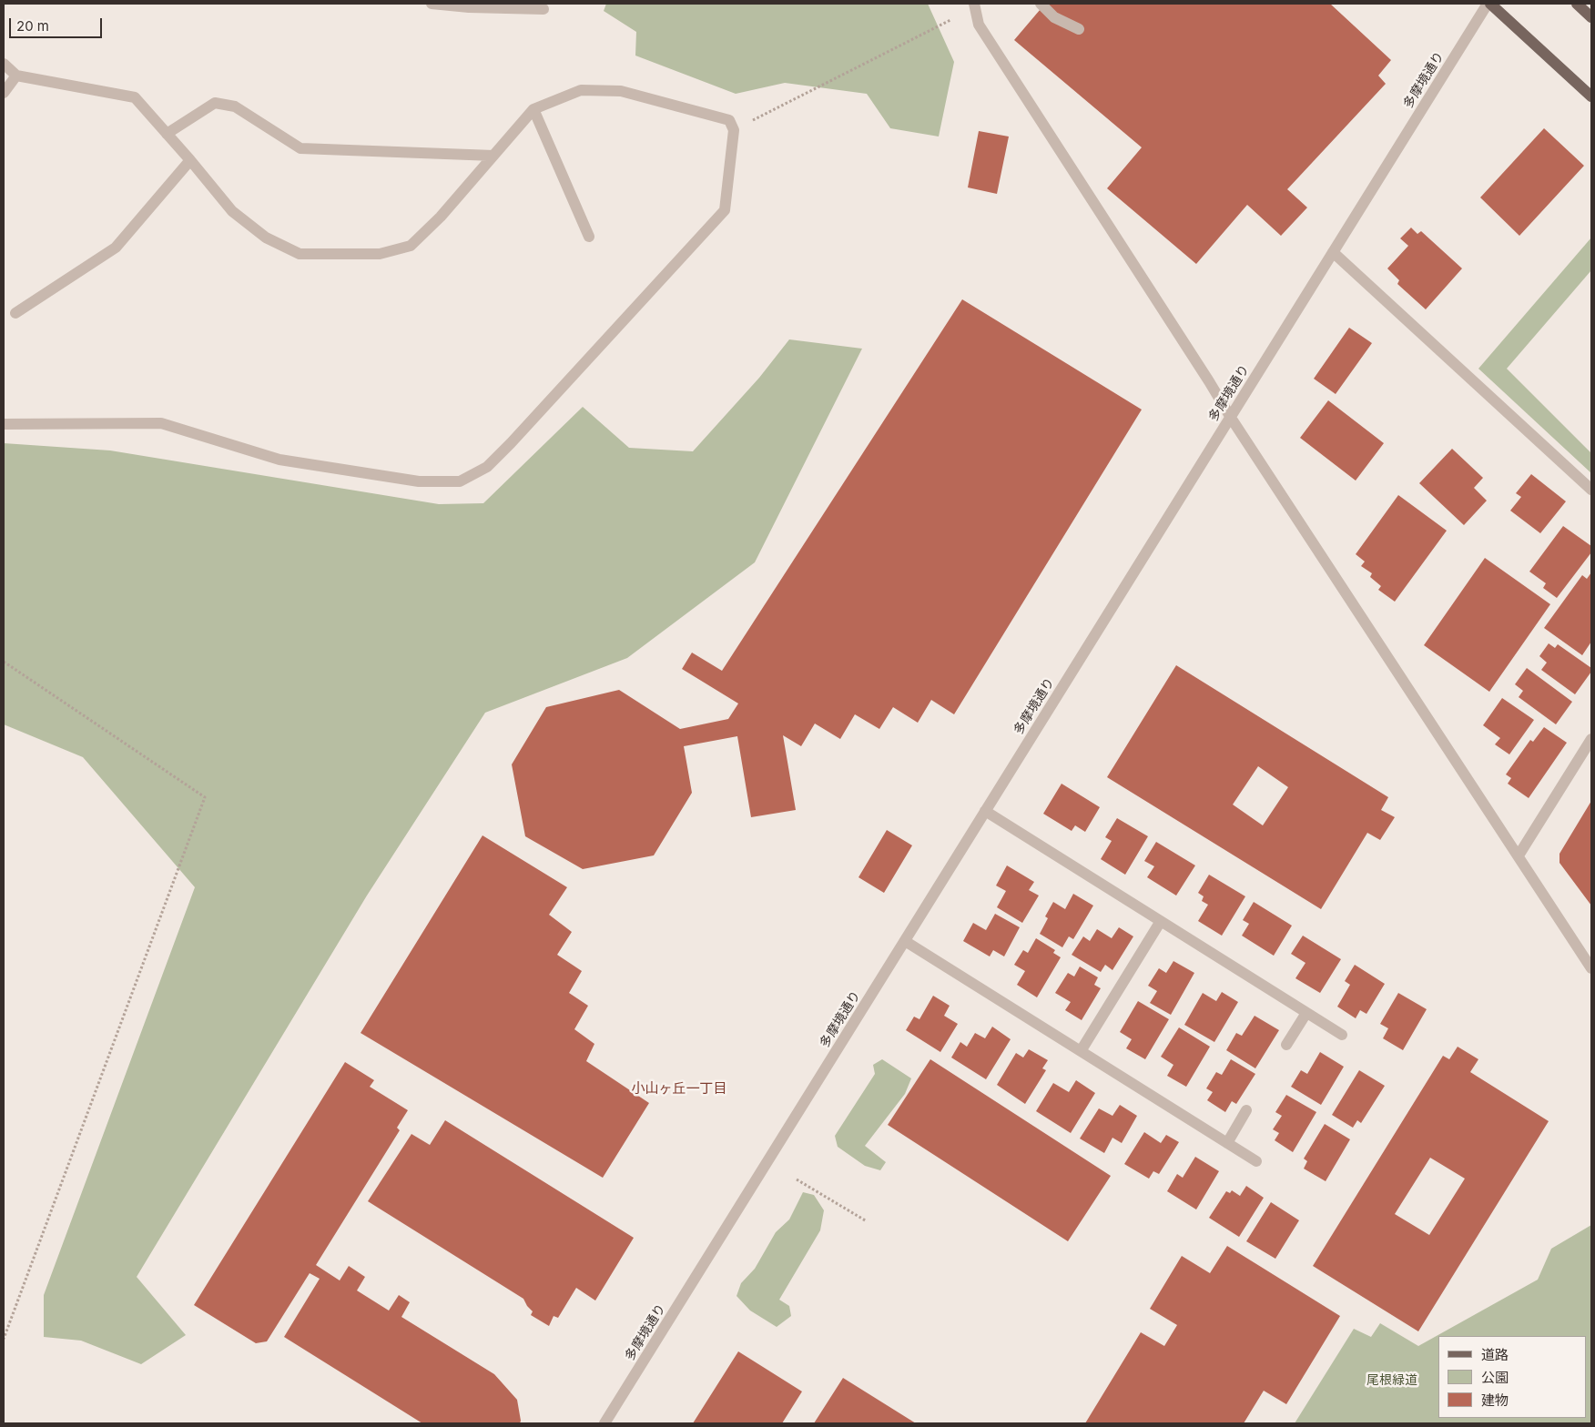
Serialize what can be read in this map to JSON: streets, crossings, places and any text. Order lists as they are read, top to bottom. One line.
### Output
{"streets":{"street":["多摩境通り"]},"districts":["小山ヶ丘一丁目"],"parks":["尾根緑道"],"legend":["道路","公園","建物"],"scale_bar":"20 m"}
